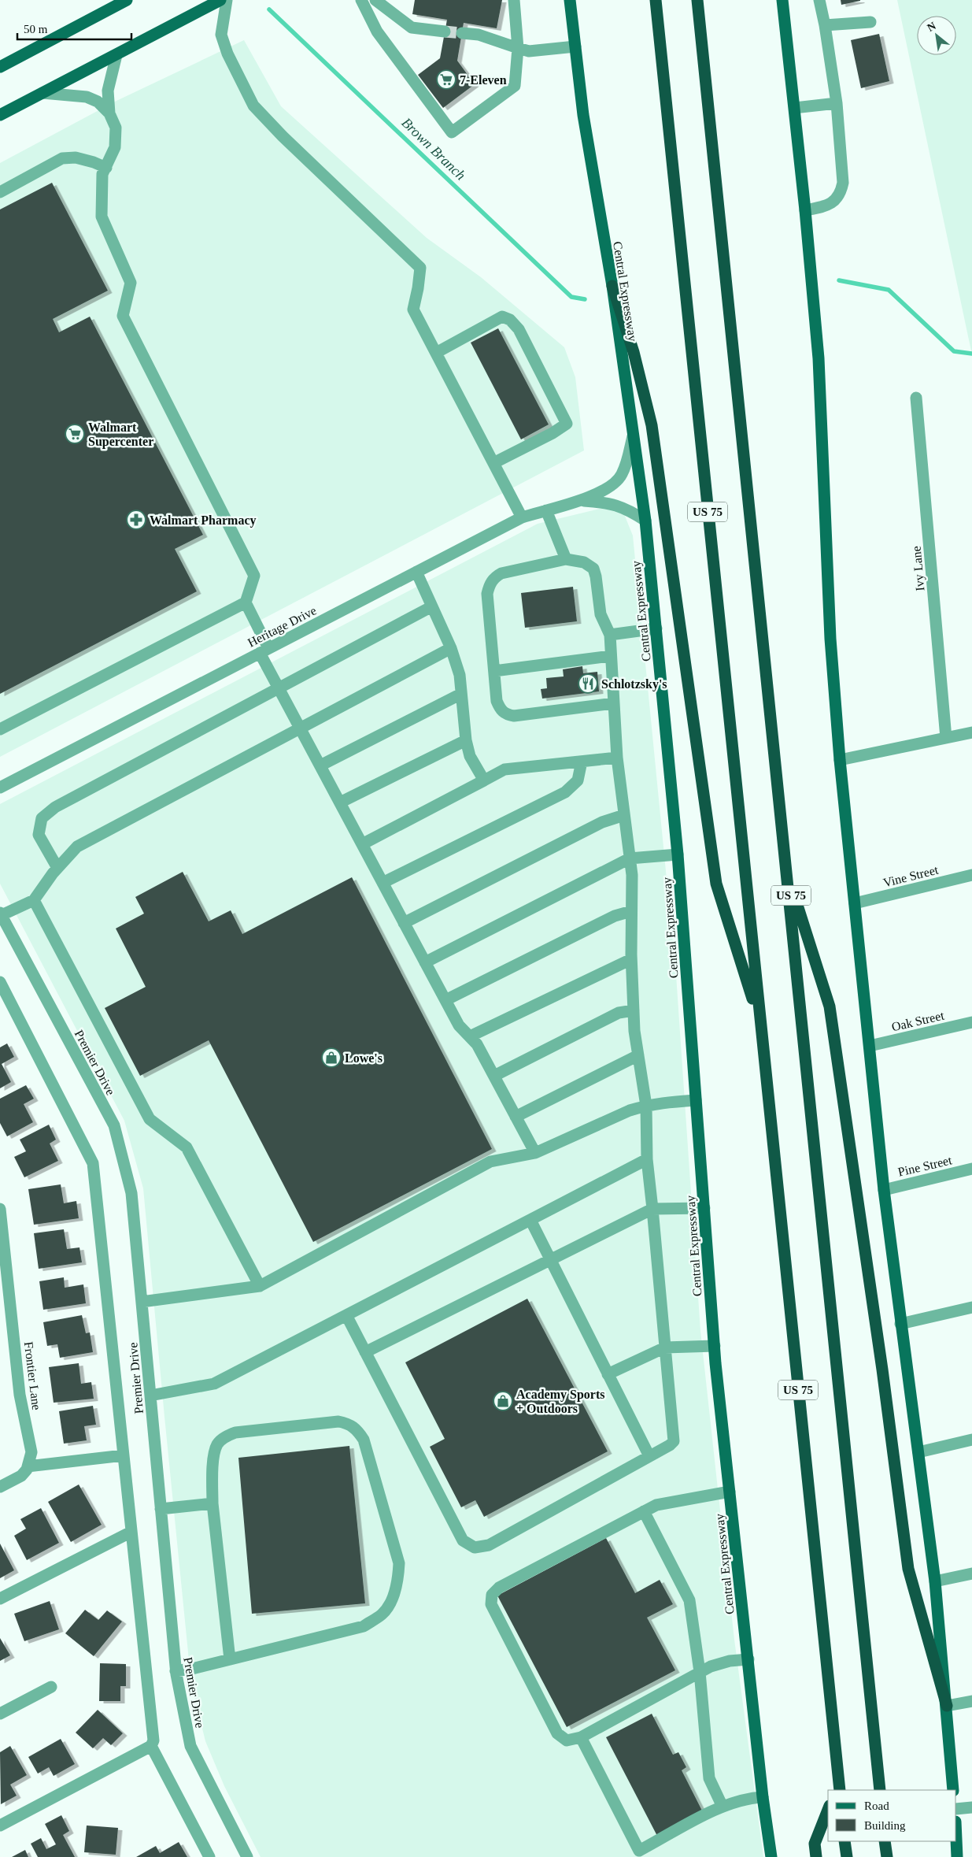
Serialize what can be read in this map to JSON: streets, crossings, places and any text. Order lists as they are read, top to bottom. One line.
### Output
{"streets":{"highway":["US 75"],"main road":["Central Expressway"],"street":["Ivy Lane","Heritage Drive","Vine Street","Oak Street","Premier Drive","Pine Street","Frontier Lane"]},"crossings":[["Central Expressway","Heritage Drive"]],"water":["Brown Branch"],"places":{"supermarket":["7-Eleven","Walmart Supercenter"],"pharmacy":["Walmart Pharmacy"],"restaurant":["Schlotzsky's"],"shop":["Lowe's","Academy Sports + Outdoors"]},"legend":["Road","Building"],"scale_bar":"50 m","north":"top left"}
